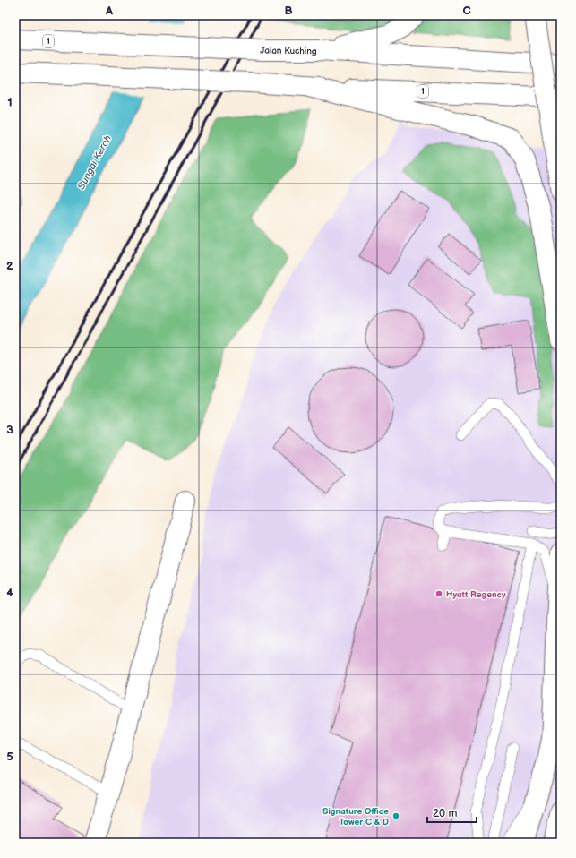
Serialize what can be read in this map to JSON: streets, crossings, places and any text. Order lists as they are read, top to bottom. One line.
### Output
{"streets":{"main road":["1","Jalan Kuching"]},"water":["Sungai Keroh"],"places":["Hyatt Regency","Signature Office Tower C & D"],"scale_bar":"20 m","grid":{"columns":["A","B","C"],"rows":["1","2","3","4","5"]}}
